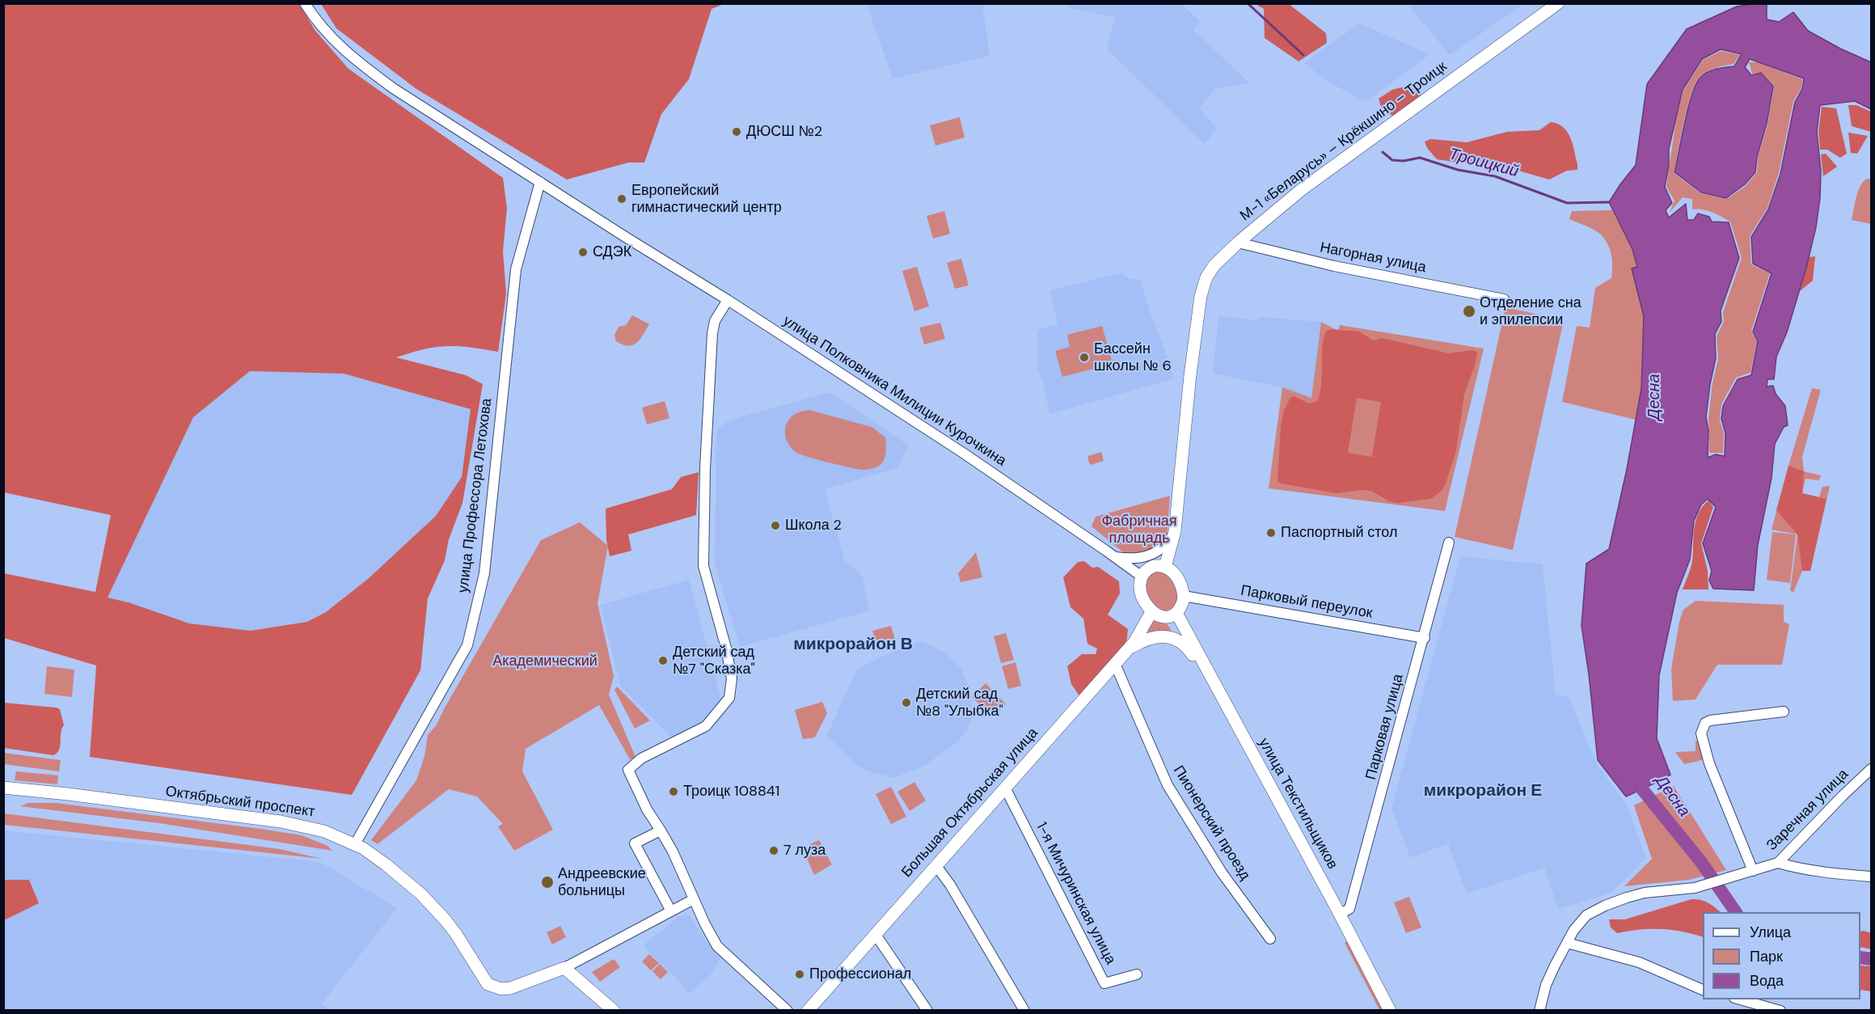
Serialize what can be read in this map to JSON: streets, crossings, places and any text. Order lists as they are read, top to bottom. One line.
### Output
{"streets":{"main road":["М-1 «Беларусь» – Крёкшино – Троицк","Октябрьский проспект","Большая Октябрьская улица","улица Текстильщиков"],"street":["Нагорная улица","улица Полковника Милиции Курочкина","улица Профессора Летохова","Парковый переулок","Парковая улица","Заречная улица","Пионерский проезд","1-я Мичуринская улица"]},"crossings":[["М-1 «Беларусь» – Крёкшино – Троицк","Нагорная улица"],["М-1 «Беларусь» – Крёкшино – Троицк","улица Полковника Милиции Курочкина"],["М-1 «Беларусь» – Крёкшино – Троицк","Парковый переулок"],["М-1 «Беларусь» – Крёкшино – Троицк","Большая Октябрьская улица"],["М-1 «Беларусь» – Крёкшино – Троицк","улица Текстильщиков"],["улица Полковника Милиции Курочкина","улица Профессора Летохова"],["улица Полковника Милиции Курочкина","Парковый переулок"],["улица Полковника Милиции Курочкина","Большая Октябрьская улица"],["улица Полковника Милиции Курочкина","улица Текстильщиков"],["улица Профессора Летохова","Октябрьский проспект"],["Парковый переулок","Парковая улица"],["Парковый переулок","Большая Октябрьская улица"],["Парковый переулок","улица Текстильщиков"],["Парковая улица","улица Текстильщиков"],["Большая Октябрьская улица","улица Текстильщиков"],["Большая Октябрьская улица","Пионерский проезд"],["Большая Октябрьская улица","1-я Мичуринская улица"]],"districts":["микрорайон В","микрорайон Е"],"water":["Троицкий","Десна"],"parks":["Фабричная площадь","Академический"],"places":["ДЮСШ №2","Европейский гимнастический центр","СДЭК","Отделение сна и эпилепсии","Бассейн школы № 6","Школа 2","Паспортный стол","Детский сад №7 \"Сказка\"","Детский сад №8 \"Улыбка\"","Троицк 108841","7 луза","Андреевские больницы","Профессионал"],"legend":["Улица","Парк","Вода"]}
